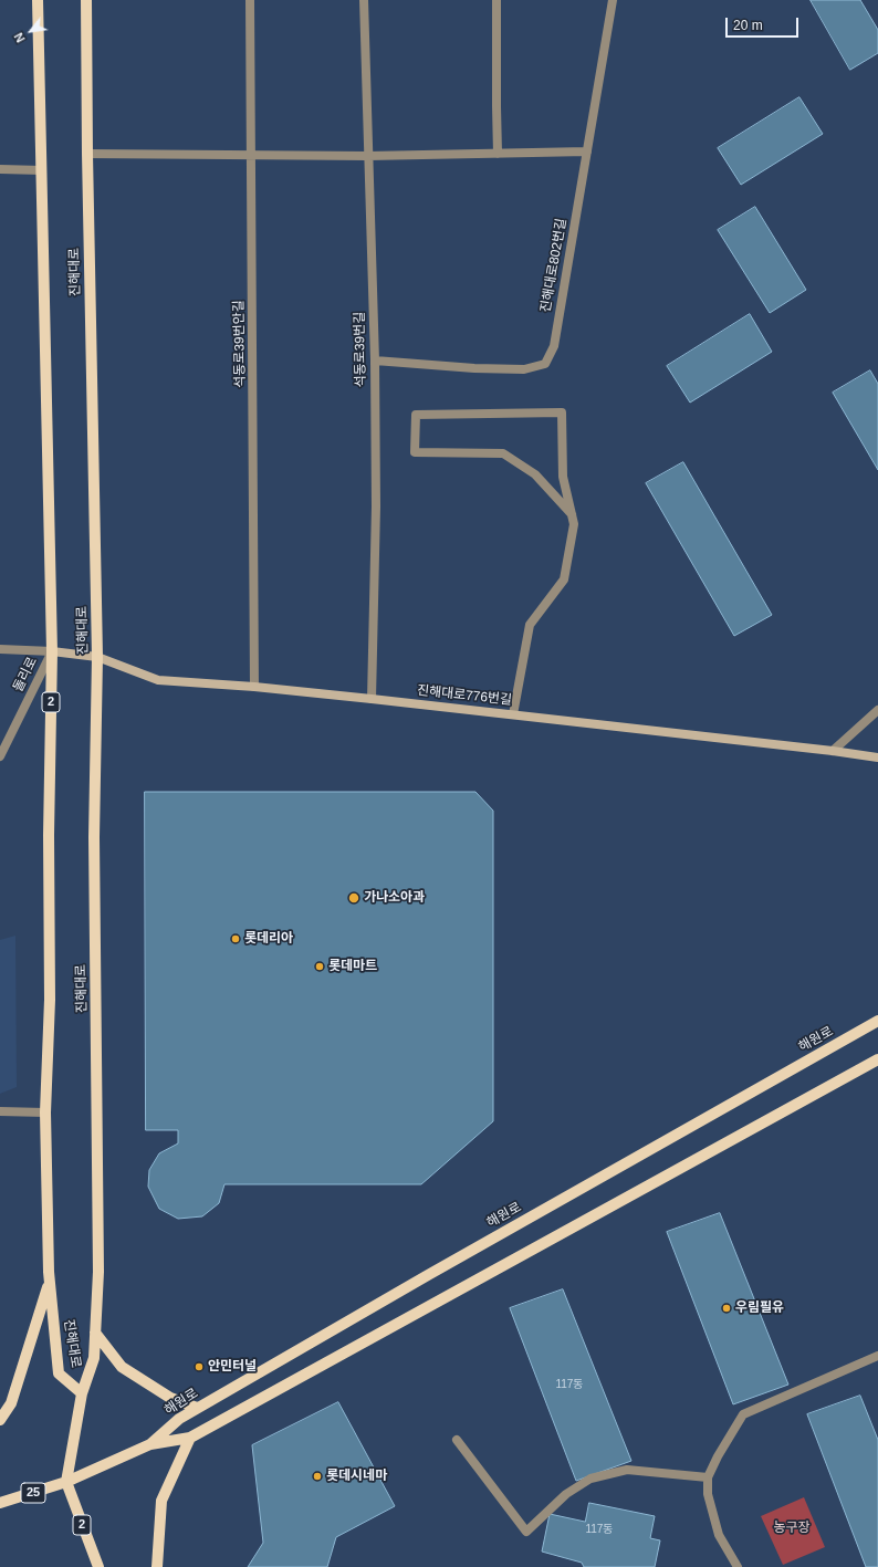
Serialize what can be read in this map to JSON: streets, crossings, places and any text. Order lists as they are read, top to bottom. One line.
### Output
{"streets":{"main road":["진해대로","진해대로776번길","2","해원로","25"],"street":["진해대로802번길","석동로39번안길","석동로39번길","돌리로"]},"crossings":[["진해대로802번길","석동로39번길"],["진해대로","돌리로"],["진해대로","진해대로776번길"],["석동로39번안길","진해대로776번길"],["석동로39번길","진해대로776번길"],["돌리로","진해대로776번길"],["2","25"]],"parks":["농구장"],"places":["가나소아과","롯데리아","롯데마트","우림필유","안민터널","롯데시네마"],"house_numbers":["117동","117동"],"scale_bar":"20 m","north":"bottom left"}
